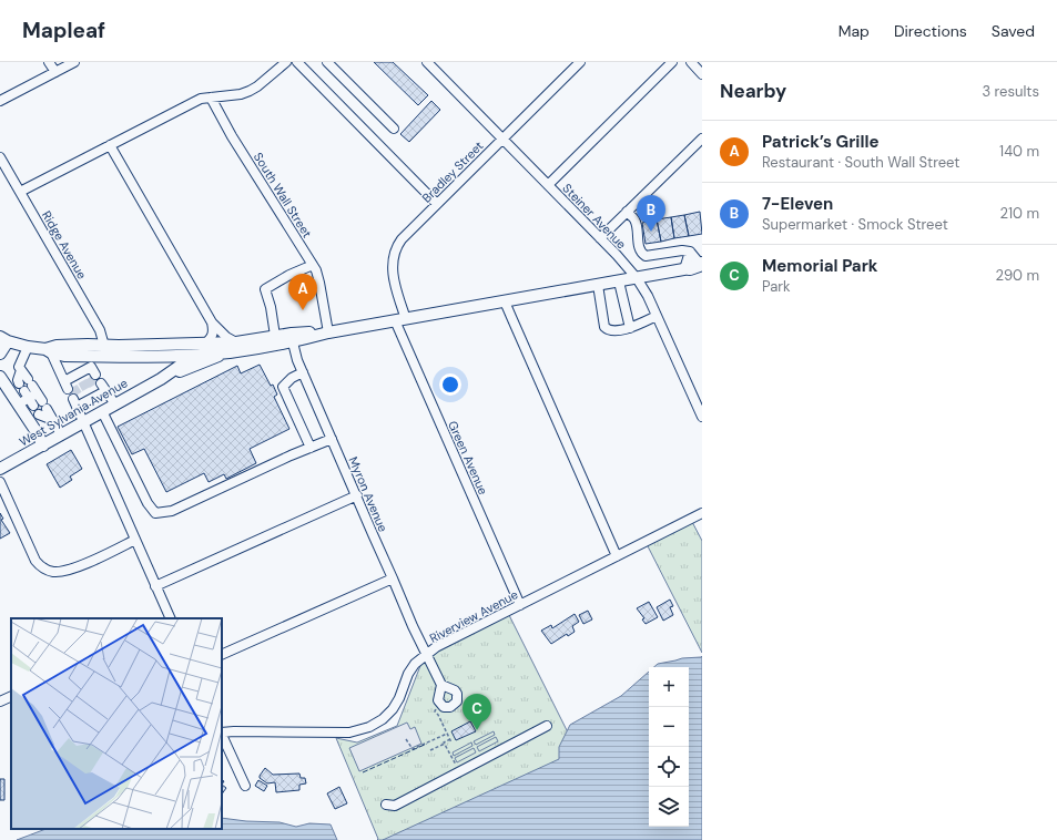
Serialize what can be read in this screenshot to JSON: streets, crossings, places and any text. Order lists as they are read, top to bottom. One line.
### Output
{"streets":{"main road":["West Sylvania Avenue"],"street":["Bradley Street","South Wall Street","Steiner Avenue","Ridge Avenue","Green Avenue","Myron Avenue","Riverview Avenue"]},"crossings":[["Bradley Street","Steiner Avenue"],["Bradley Street","Green Avenue"],["Green Avenue","Riverview Avenue"],["Myron Avenue","Riverview Avenue"]],"page":{"header":"Mapleaf","nav":["Map","Directions","Saved"],"heading":["Nearby","3 results"],"list":[{"mark":"A","name":"Patrick’s Grille","note":"Restaurant · South Wall Street","value":"140 m"},{"mark":"B","name":"7-Eleven","note":"Supermarket · Smock Street","value":"210 m"},{"mark":"C","name":"Memorial Park","note":"Park","value":"290 m"}],"pins":["B","A","C"],"map_buttons":["+","−"]}}
